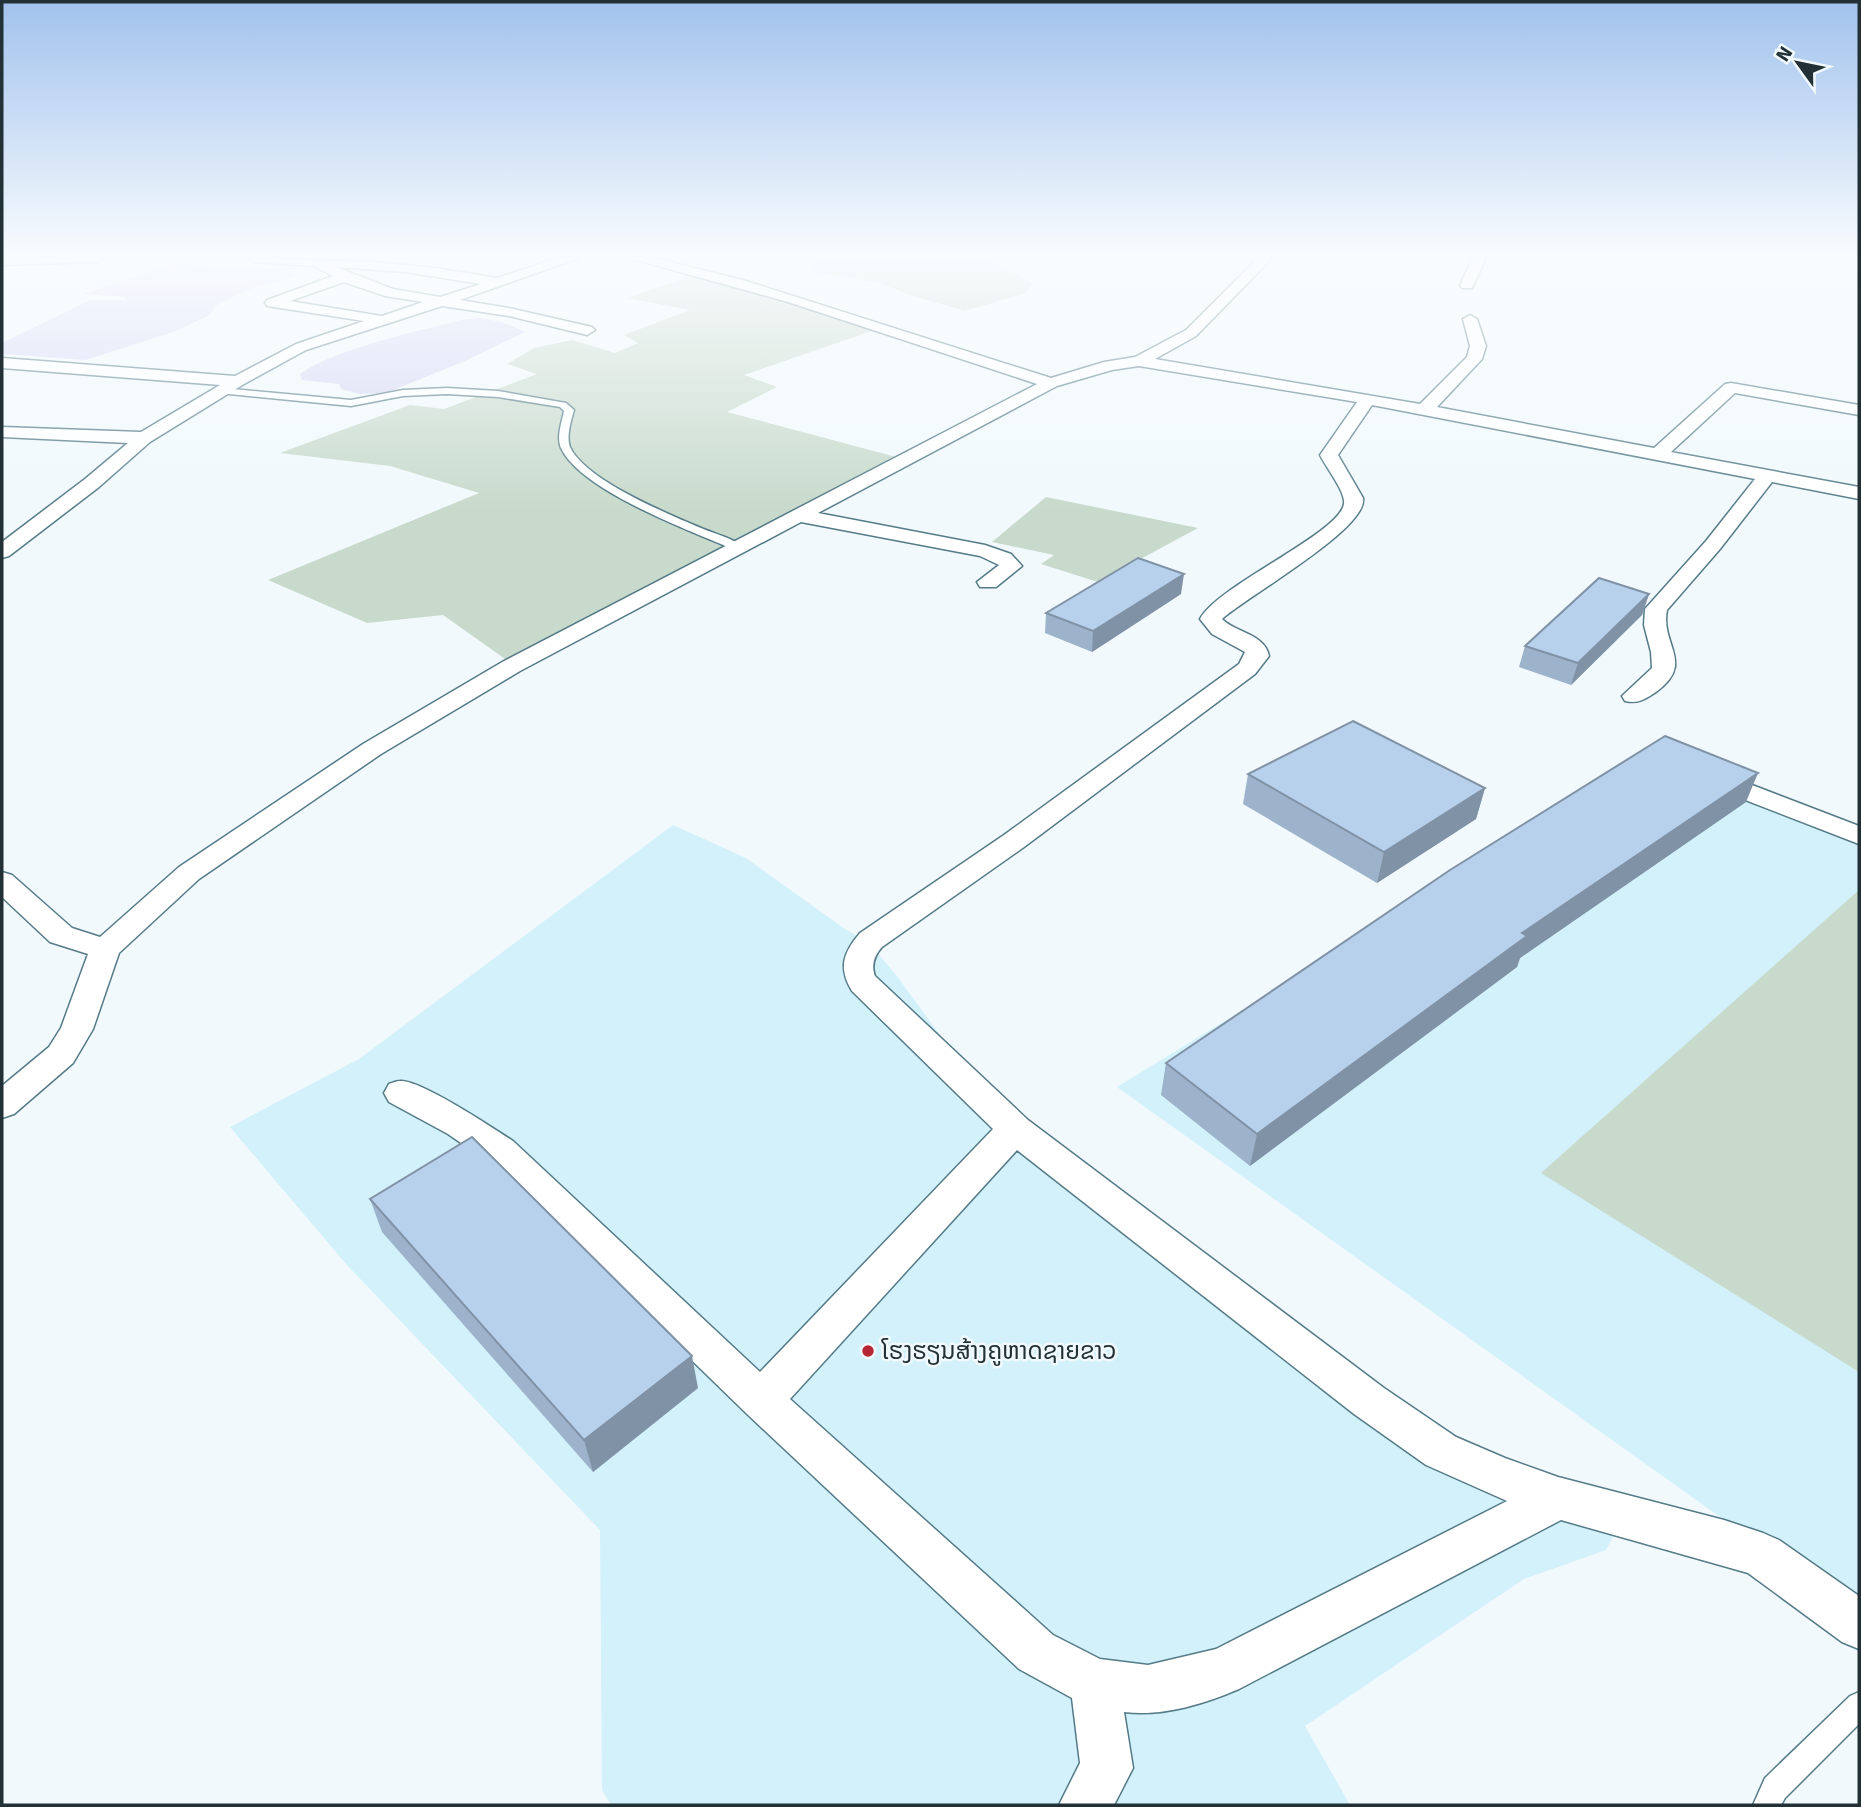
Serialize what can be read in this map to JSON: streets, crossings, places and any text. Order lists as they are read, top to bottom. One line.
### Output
{"places":["ໂຮງຮຽນສ້າງຄູຫາດຊາຍຂາວ"],"north":"top left"}
